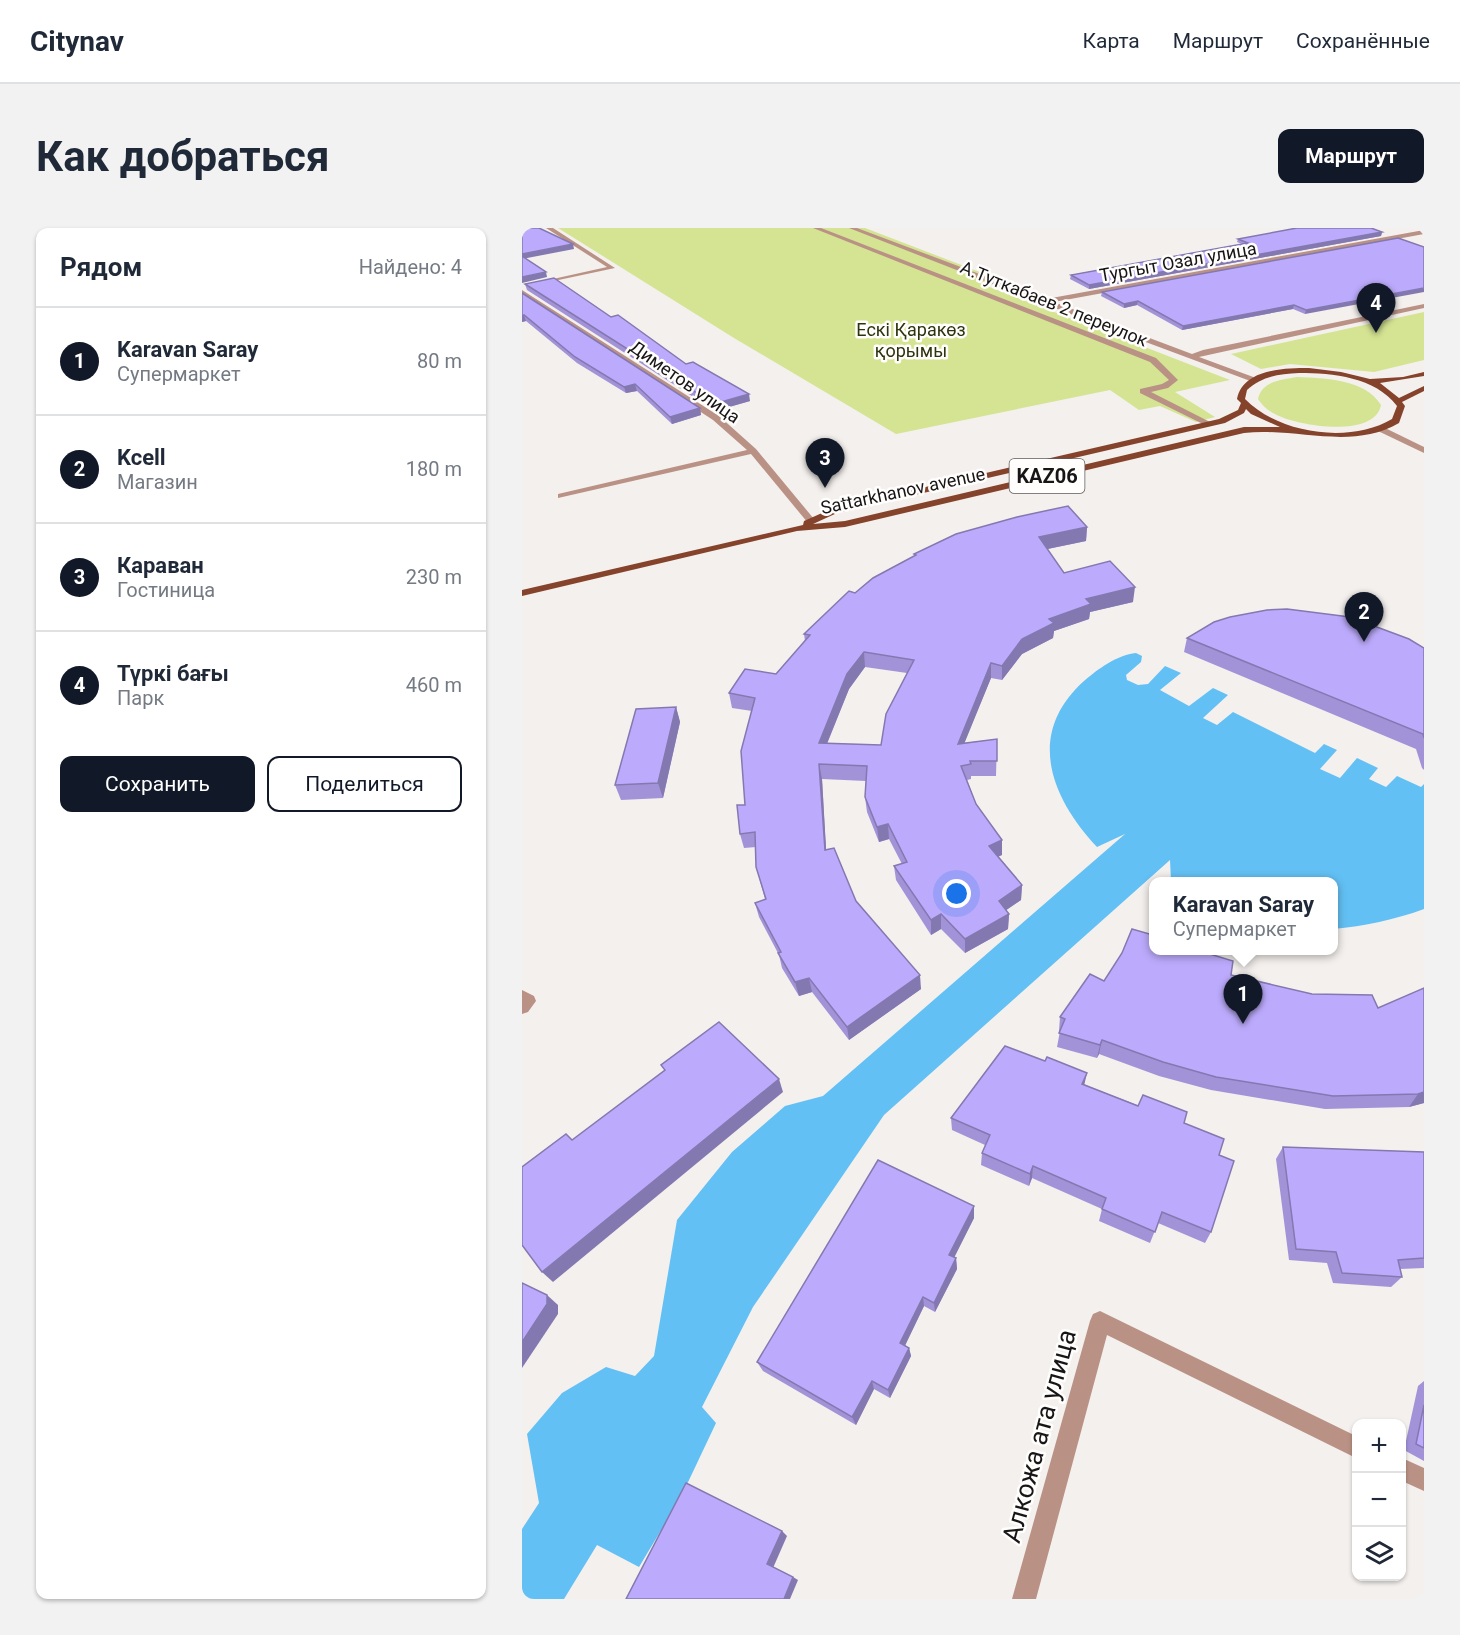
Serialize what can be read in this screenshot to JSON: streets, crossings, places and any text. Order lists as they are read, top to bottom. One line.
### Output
{"streets":{"main road":["KАZ06","Sattarkhanov avenue"],"street":["Тургыт Озал улица","А.Туткабаев 2 переулок","Диметов улица","Алкожа ата улица"]},"crossings":[["А.Туткабаев 2 переулок","Sattarkhanov avenue"],["Диметов улица","Sattarkhanov avenue"],["KАZ06","Sattarkhanov avenue"]],"parks":["Ескі Қаракөз қорымы"],"page":{"header":"Citynav","nav":["Карта","Маршрут","Сохранённые"],"buttons":["Маршрут",["Сохранить","Поделиться"]],"title":"Как добраться","heading":["Рядом","Найдено: 4"],"pins":["4","3","2","1"],"list":[{"mark":"1","name":"Karavan Saray","note":"Супермаркет","value":"80 m"},{"mark":"2","name":"Kcell","note":"Магазин","value":"180 m"},{"mark":"3","name":"Караван","note":"Гостиница","value":"230 m"},{"mark":"4","name":"Түркі бағы","note":"Парк","value":"460 m"}],"popup":["Karavan Saray","Супермаркет"],"map_buttons":["+","−"]}}
